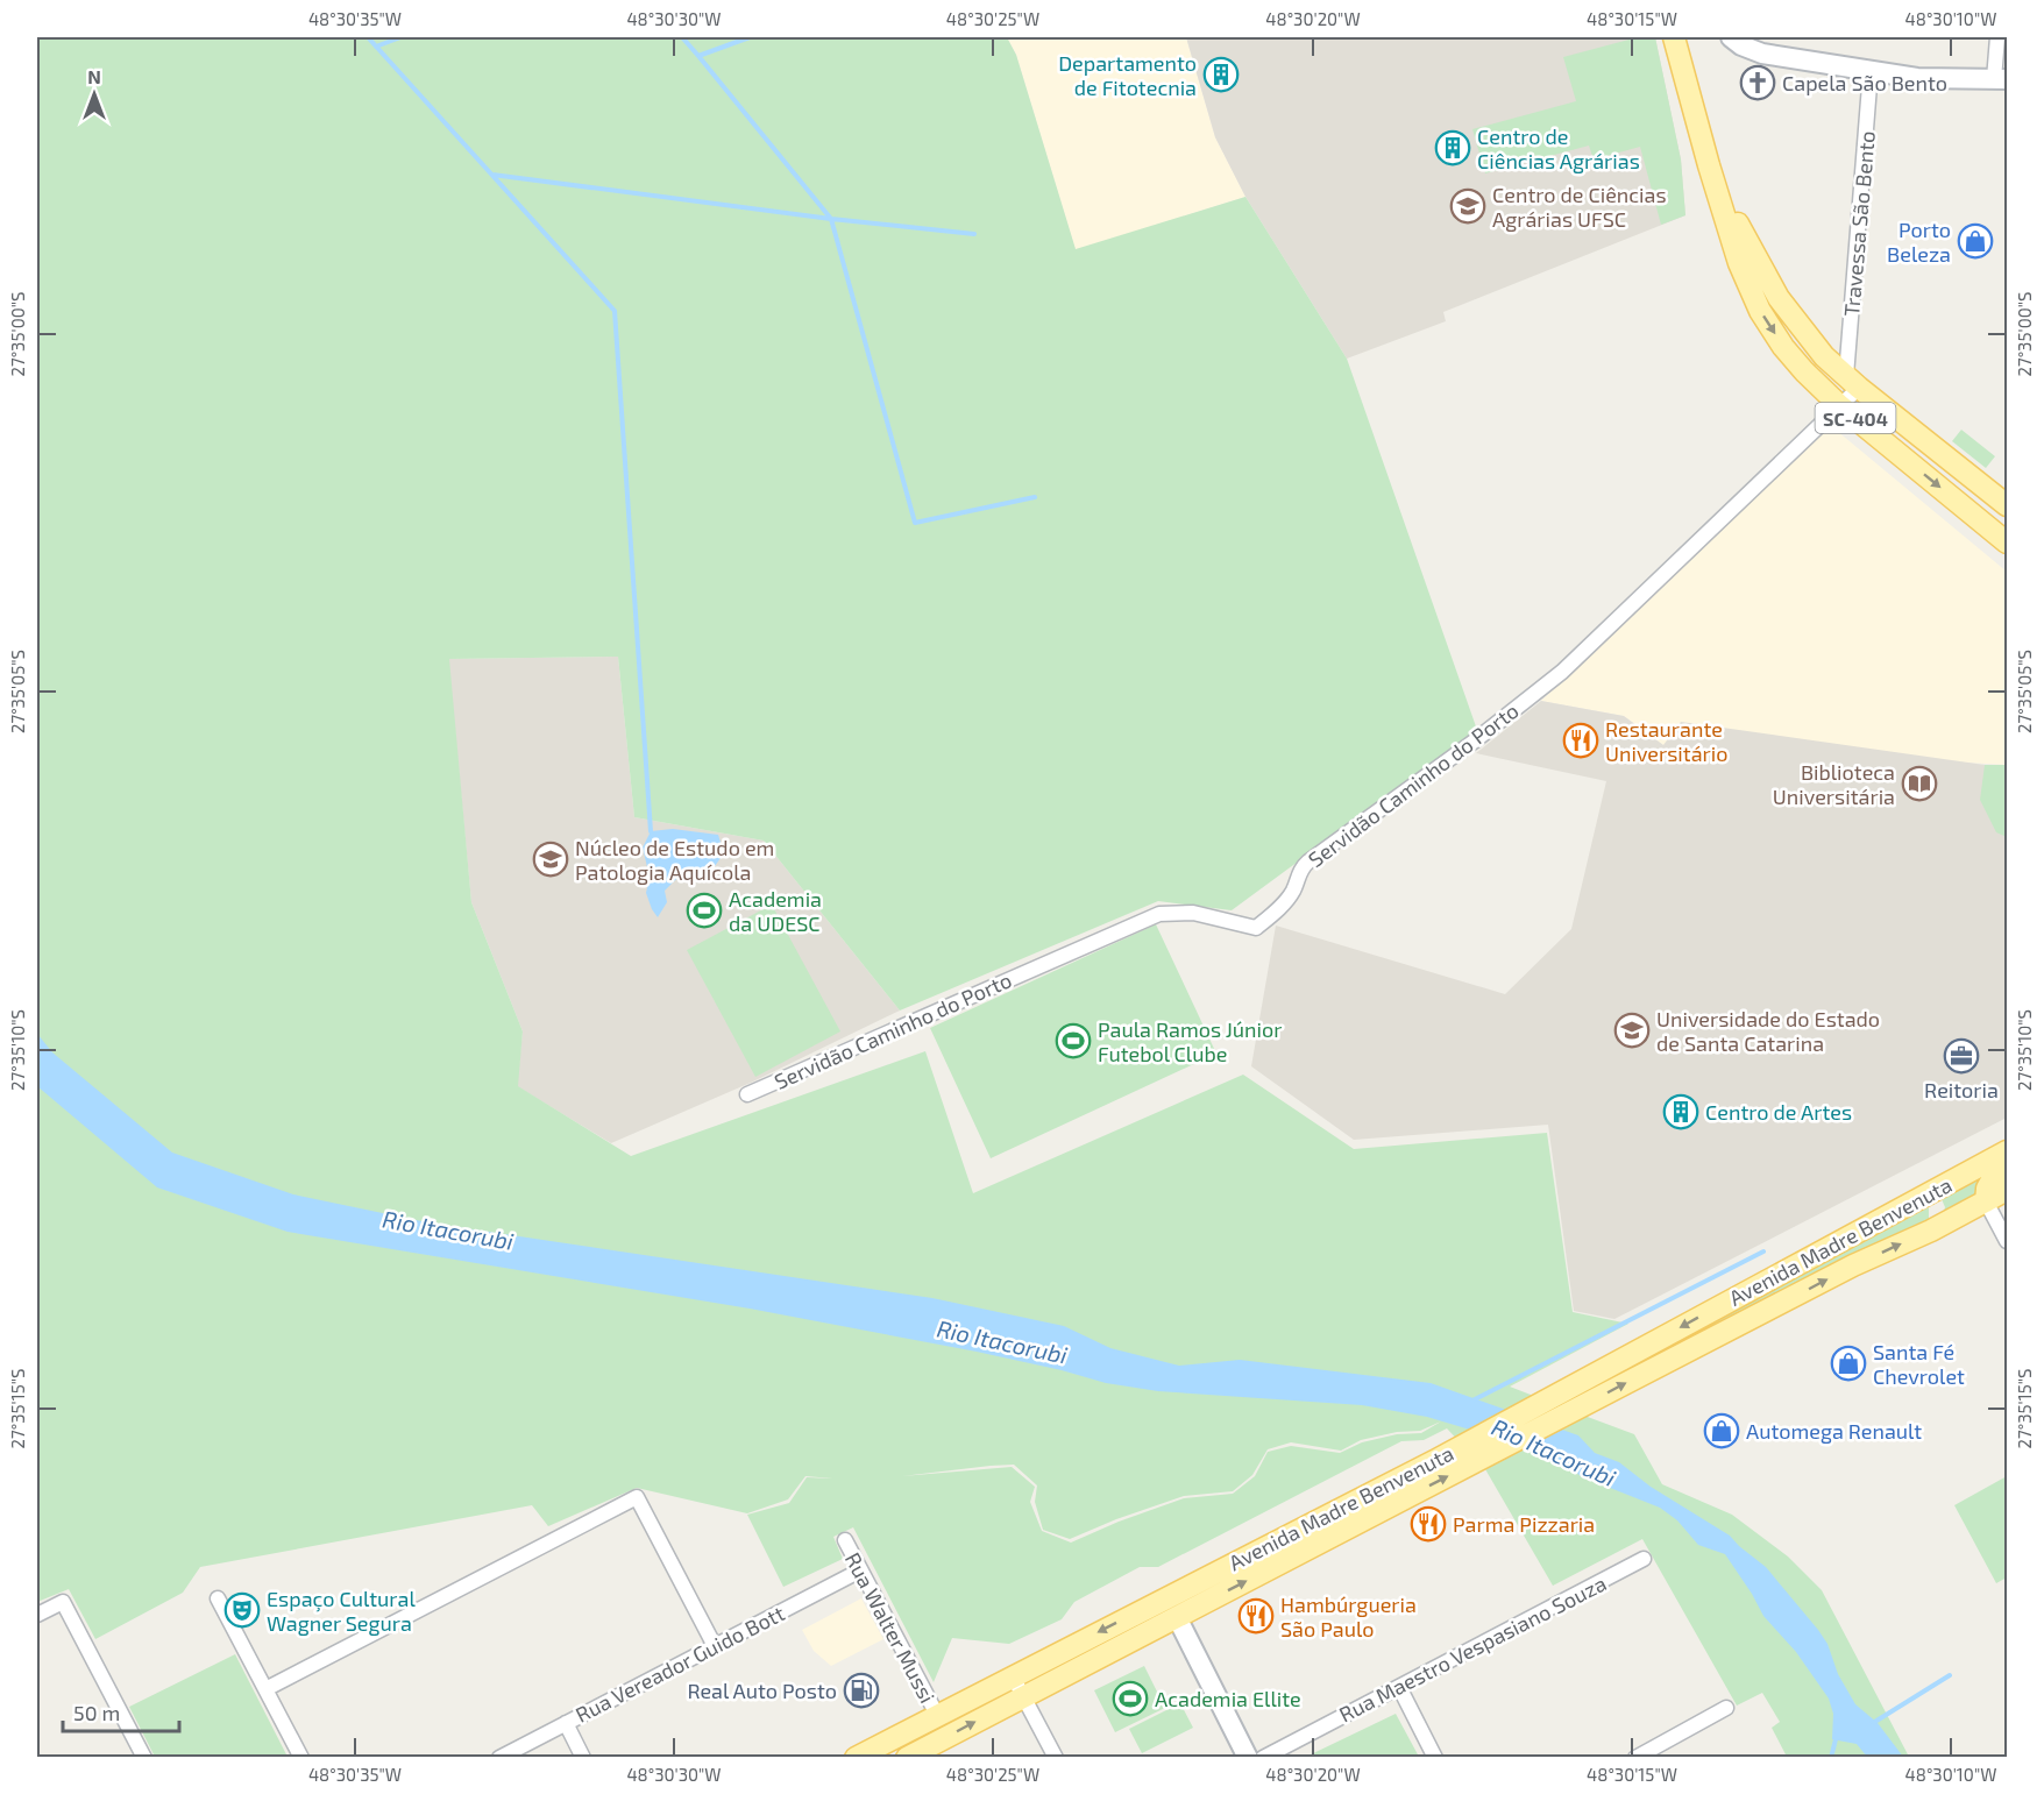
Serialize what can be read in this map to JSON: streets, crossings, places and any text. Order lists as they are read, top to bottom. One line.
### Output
{"streets":{"main road":["SC-404","Avenida Madre Benvenuta"],"street":["Travessa São Bento","Servidão Caminho do Porto","Rua Walter Mussi","Rua Maestro Vespasiano Souza","Rua Vereador Guido Bott"]},"crossings":[["Travessa São Bento","SC-404"],["Travessa São Bento","Servidão Caminho do Porto"],["SC-404","Servidão Caminho do Porto"],["Avenida Madre Benvenuta","Rua Walter Mussi"],["Rua Walter Mussi","Rua Vereador Guido Bott"]],"water":["Rio Itacorubi"],"places":{"building":["Departamento de Fitotecnia","Centro de Ciências Agrárias","Centro de Artes"],"church":["Capela São Bento"],"school or university":["Centro de Ciências Agrárias UFSC","Núcleo de Estudo em Patologia Aquícola","Universidade do Estado de Santa Catarina"],"shop":["Porto Beleza","Santa Fé Chevrolet","Automega Renault"],"restaurant":["Restaurante Universitário","Parma Pizzaria","Hambúrgueria São Paulo"],"library":["Biblioteca Universitária"],"sports":["Academia da UDESC","Paula Ramos Júnior Futebol Clube","Academia Ellite"],"office":["Reitoria"],"theatre":["Espaço Cultural Wagner Segura"],"fuel station":["Real Auto Posto"]},"scale_bar":"50 m","north":"top","coordinates":["48°30'35\"W","48°30'30\"W","48°30'25\"W","48°30'20\"W","48°30'15\"W","48°30'10\"W","27°35'00\"S","27°35'05\"S","27°35'10\"S","27°35'15\"S"]}
